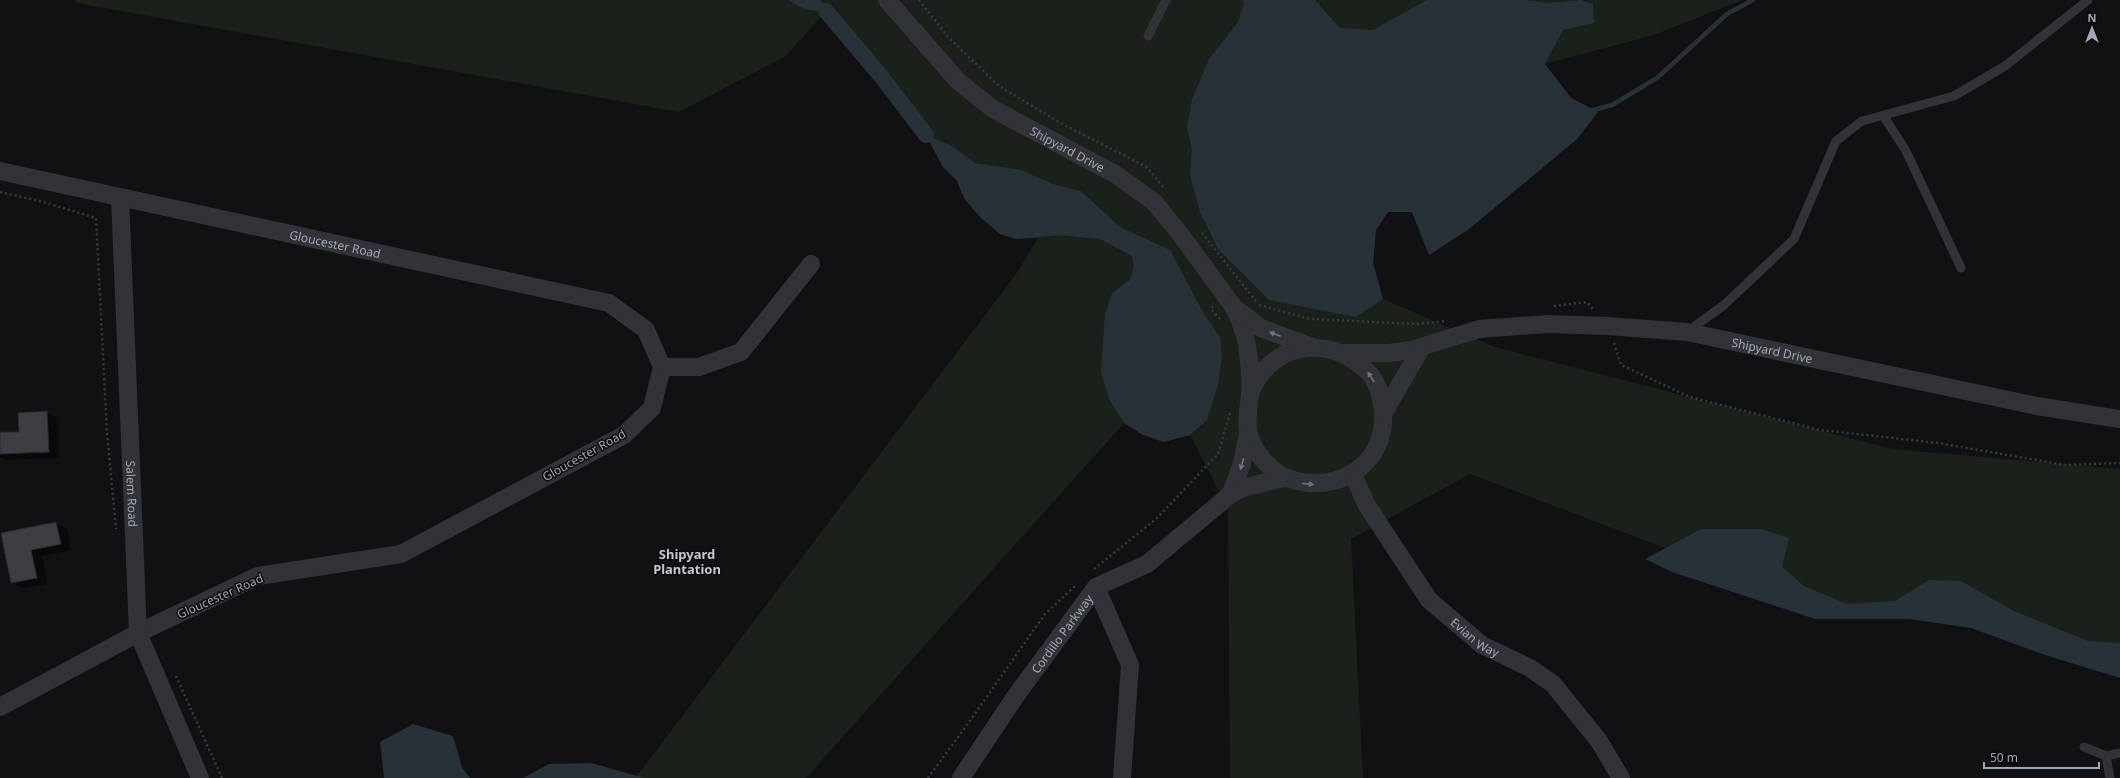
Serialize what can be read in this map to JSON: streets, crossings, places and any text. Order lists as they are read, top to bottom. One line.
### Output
{"streets":{"street":["Shipyard Drive","Gloucester Road","Salem Road","Cordillo Parkway","Evian Way"]},"crossings":[["Shipyard Drive","Cordillo Parkway"],["Shipyard Drive","Evian Way"],["Gloucester Road","Salem Road"],["Cordillo Parkway","Evian Way"]],"districts":["Shipyard Plantation"],"scale_bar":"50 m","north":"top"}
